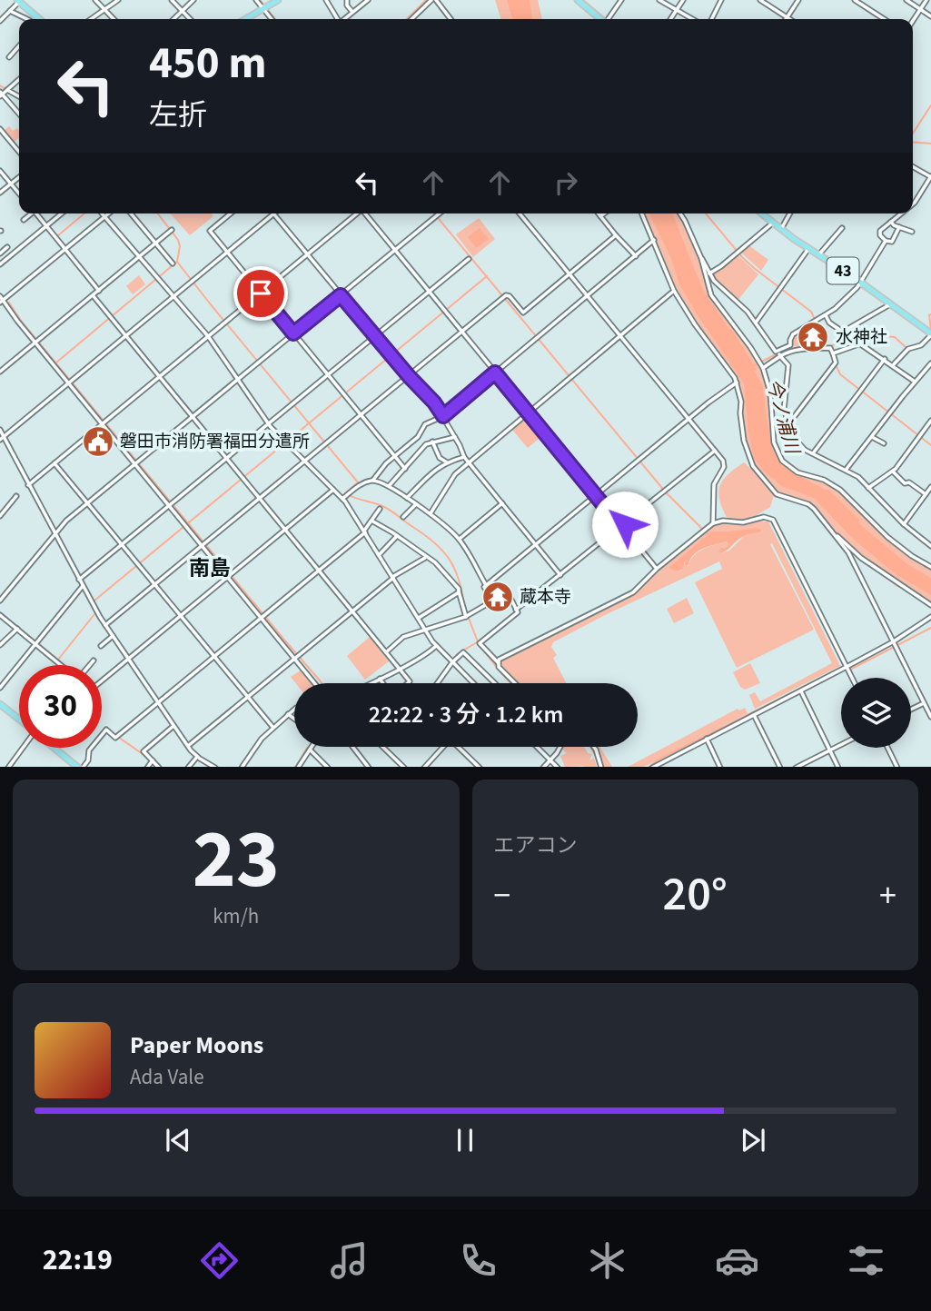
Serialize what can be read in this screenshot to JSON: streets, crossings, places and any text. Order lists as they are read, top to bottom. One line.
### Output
{"streets":{"main road":["43"]},"districts":["南島"],"water":["今ノ浦川"],"places":{"temple":["水神社","蔵本寺"],"public building":["磐田市消防署福田分遣所"]},"page":{"turn":["450 m","左折"],"limit":"30","trip":"22:22 · 3 分 · 1.2 km","tile":[["23","km/h"],"エアコン"],"heat":["−","20°","+"],"song":["Paper Moons","Ada Vale"],"tabs":"22:19"}}
